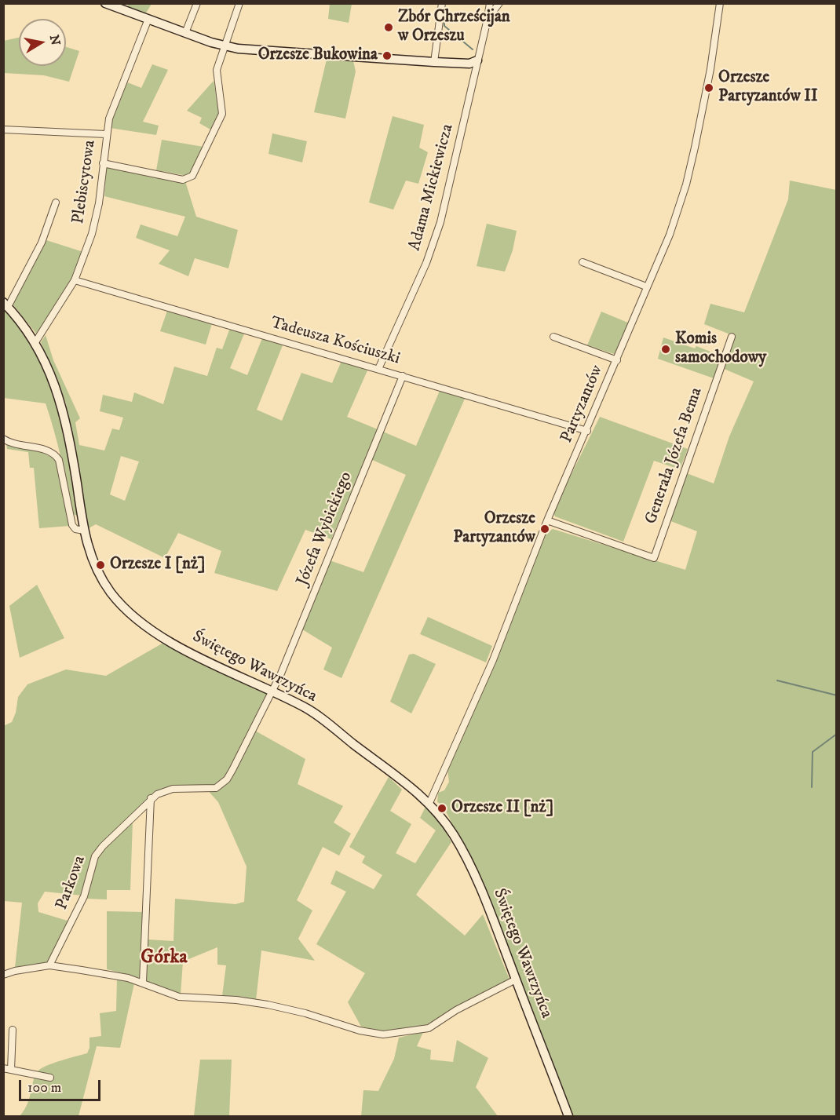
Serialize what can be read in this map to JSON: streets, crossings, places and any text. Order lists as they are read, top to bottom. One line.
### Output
{"streets":{"street":["Plebiscytowa","Adama Mickiewicza","Tadeusza Kościuszki","Partyzantów","Generała Józefa Bema","Józefa Wybickiego","Świętego Wawrzyńca","Parkowa"]},"crossings":[["Plebiscytowa","Tadeusza Kościuszki"],["Plebiscytowa","Świętego Wawrzyńca"],["Adama Mickiewicza","Tadeusza Kościuszki"],["Tadeusza Kościuszki","Partyzantów"],["Tadeusza Kościuszki","Józefa Wybickiego"],["Partyzantów","Generała Józefa Bema"],["Partyzantów","Świętego Wawrzyńca"],["Józefa Wybickiego","Świętego Wawrzyńca"],["Józefa Wybickiego","Parkowa"],["Świętego Wawrzyńca","Parkowa"]],"districts":["Górka"],"places":["Zbór Chrześcijan w Orzeszu","Orzesze Bukowina","Orzesze Partyzantów II","Komis samochodowy","Orzesze Partyzantów","Orzesze I [nż]","Orzesze II [nż]"],"scale_bar":"100 m","north":"right"}
